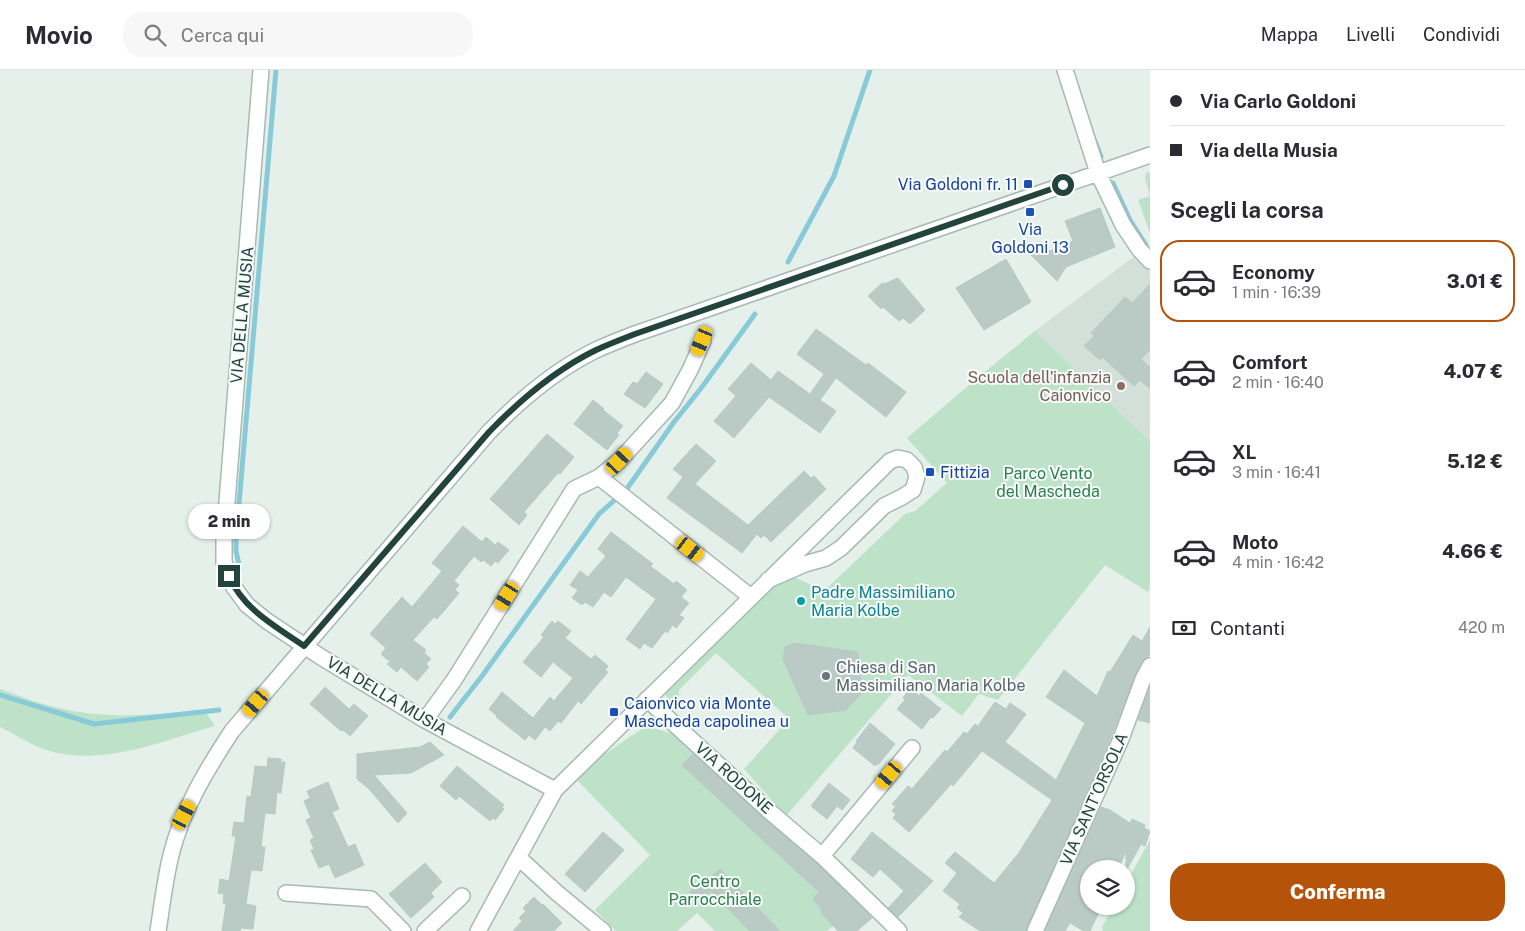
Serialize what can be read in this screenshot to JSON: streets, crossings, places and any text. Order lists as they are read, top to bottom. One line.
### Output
{"streets":{"street":["VIA DELLA MUSIA","VIA RODONE","VIA SANT'ORSOLA"]},"parks":["Parco Vento del Mascheda","Centro Parrocchiale"],"places":{"transit":["Via Goldoni fr. 11","Via Goldoni 13","Fittizia","Caionvico via Monte Mascheda capolinea u"],"other":["Scuola dell'infanzia Caionvico","Padre Massimiliano Maria Kolbe","Chiesa di San Massimiliano Maria Kolbe"]},"page":{"header":"Movio","search":"Cerca qui","nav":["Mappa","Livelli","Condividi"],"banner":["Via Carlo Goldoni","Via della Musia"],"heading":"Scegli la corsa","list":[{"name":"Economy","note":"1 min · 16:39","value":"3.01 €"},{"name":"Comfort","note":"2 min · 16:40","value":"4.07 €"},{"name":"XL","note":"3 min · 16:41","value":"5.12 €"},{"name":"Moto","note":"4 min · 16:42","value":"4.66 €"}],"bubble":"2 min","pay":["Contanti","420 m"],"buttons":"Conferma"}}
